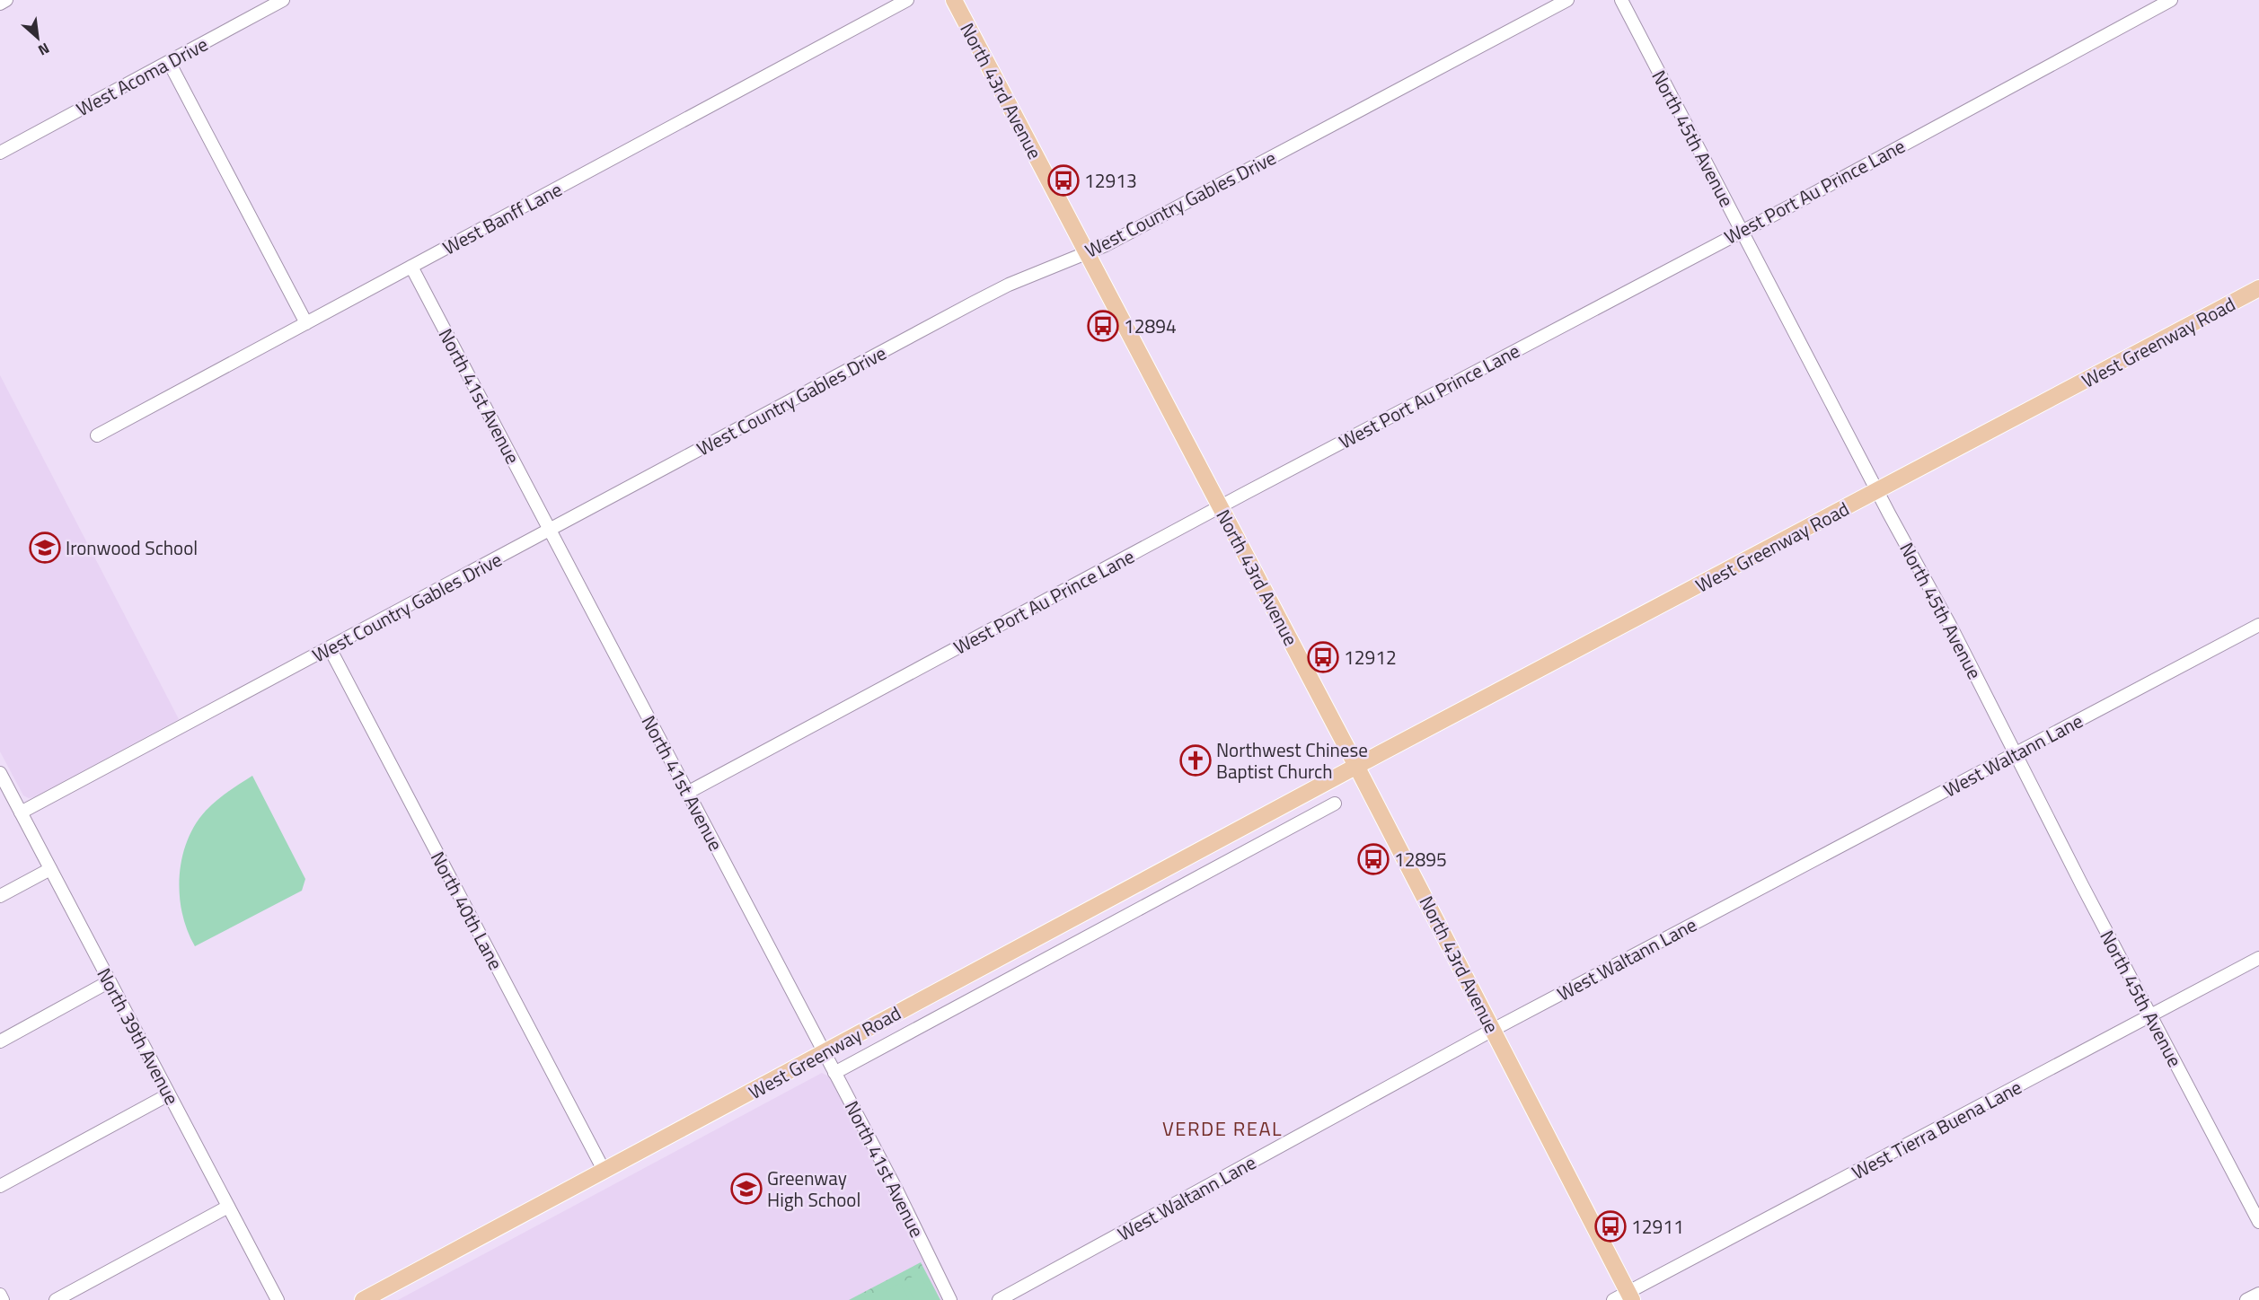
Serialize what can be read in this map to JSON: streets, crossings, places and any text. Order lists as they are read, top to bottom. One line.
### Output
{"streets":{"main road":["North 43rd Avenue","West Greenway Road"],"street":["West Acoma Drive","North 45th Avenue","West Port Au Prince Lane","West Country Gables Drive","West Banff Lane","North 41st Avenue","West Waltann Lane","North 40th Lane","North 39th Avenue","West Tierra Buena Lane"]},"crossings":[["North 43rd Avenue","West Port Au Prince Lane"],["North 43rd Avenue","West Country Gables Drive"],["North 43rd Avenue","West Greenway Road"],["North 43rd Avenue","West Waltann Lane"],["North 43rd Avenue","West Tierra Buena Lane"],["North 45th Avenue","West Port Au Prince Lane"],["North 45th Avenue","West Greenway Road"],["North 45th Avenue","West Waltann Lane"],["North 45th Avenue","West Tierra Buena Lane"],["West Port Au Prince Lane","North 41st Avenue"],["West Country Gables Drive","North 41st Avenue"],["West Country Gables Drive","North 40th Lane"],["West Country Gables Drive","North 39th Avenue"],["West Banff Lane","North 41st Avenue"],["West Greenway Road","North 41st Avenue"],["West Greenway Road","North 40th Lane"]],"districts":["VERDE REAL"],"places":{"bus stop":["12913","12894","12912","12895","12911"],"school or university":["Ironwood School","Greenway High School"],"church":["Northwest Chinese Baptist Church"]},"north":"bottom right"}
